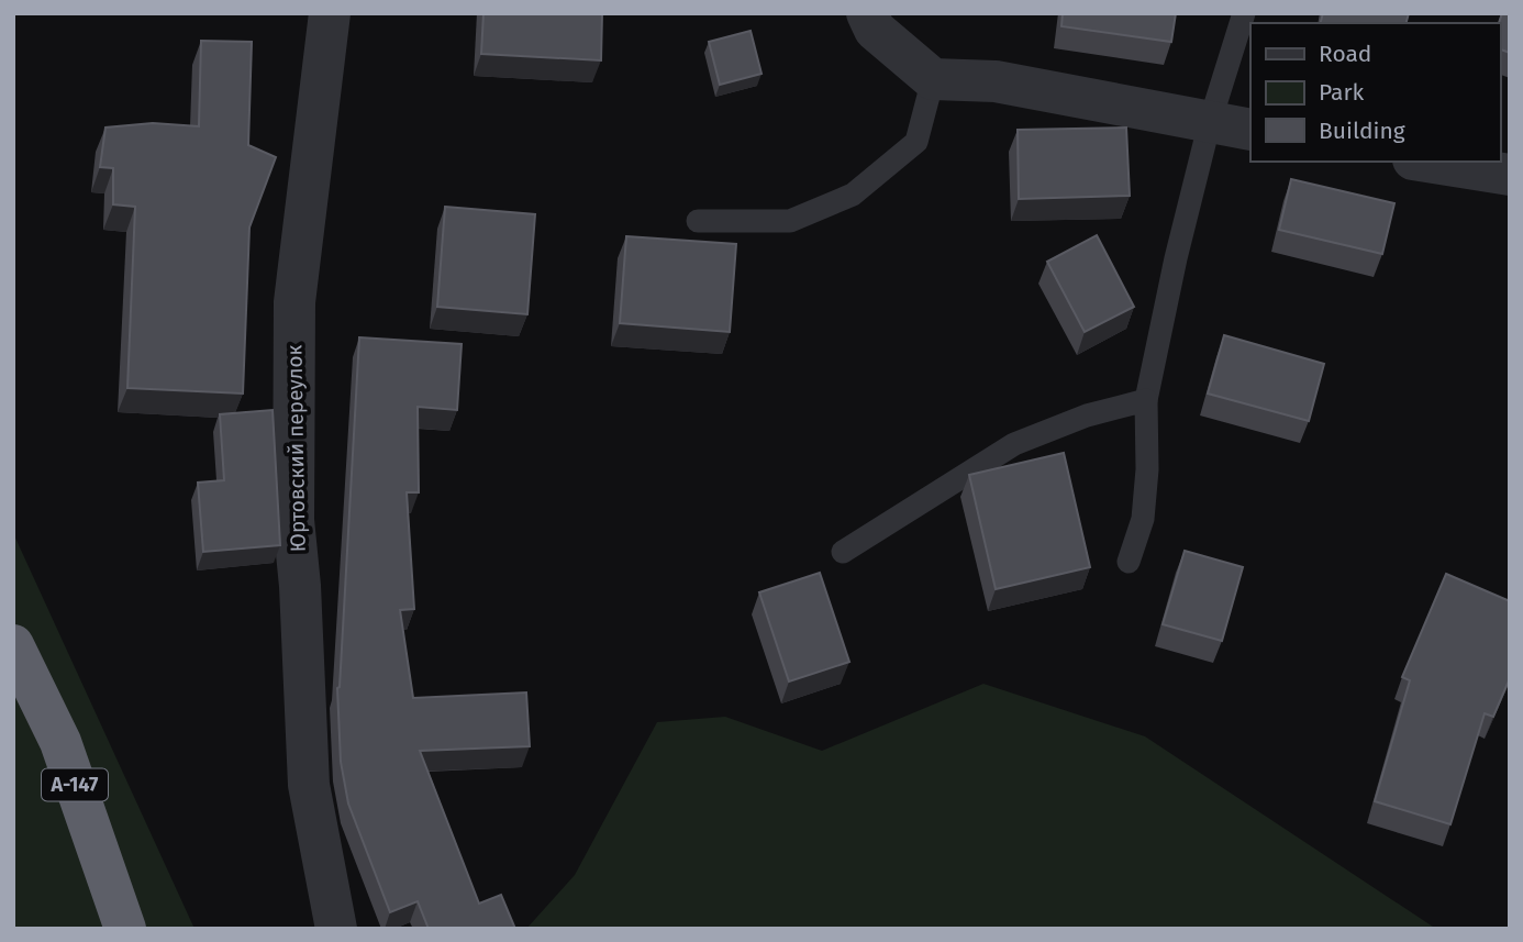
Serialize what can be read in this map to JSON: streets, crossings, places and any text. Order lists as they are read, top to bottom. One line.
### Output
{"streets":{"highway":["А-147"],"street":["Юртовский переулок"]},"legend":["Road","Park","Building"]}
